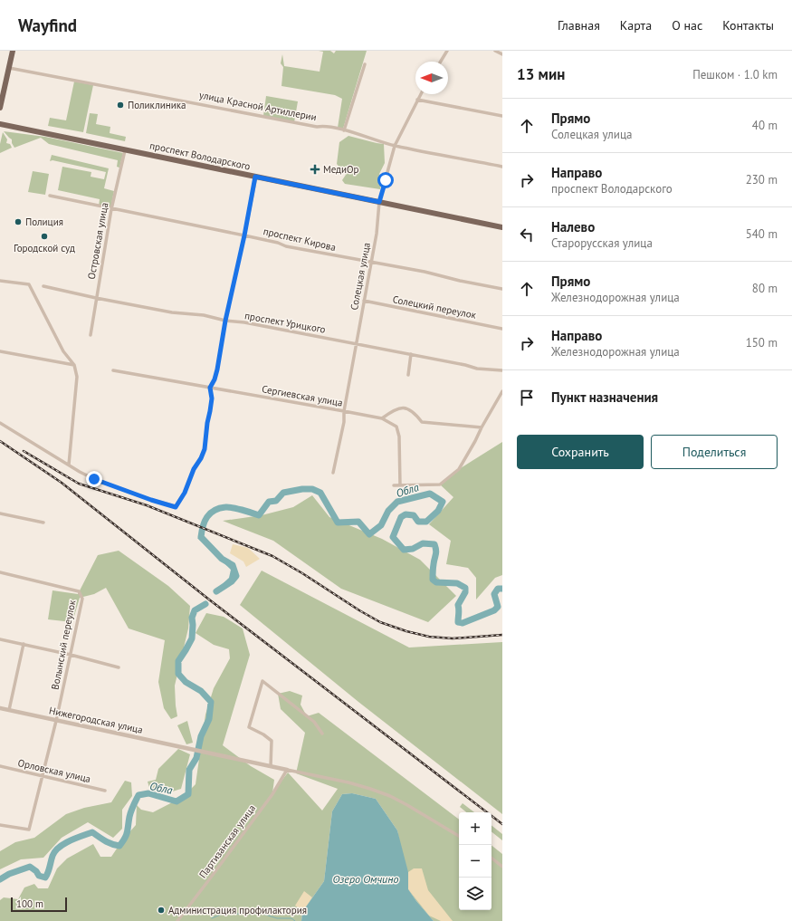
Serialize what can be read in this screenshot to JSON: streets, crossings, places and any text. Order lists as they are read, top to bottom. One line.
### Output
{"streets":{"main road":["проспект Володарского"],"street":["улица Красной Артиллерии","проспект Кирова","Островская улица","Солецкая улица","Солецкий переулок","проспект Урицкого","Сергиевская улица","Волынский переулок","Нижегородская улица","Орловская улица","Партизанская улица"]},"crossings":[["улица Красной Артиллерии","Солецкая улица"],["проспект Володарского","Островская улица"],["проспект Володарского","Солецкая улица"],["проспект Кирова","Островская улица"],["проспект Кирова","Солецкая улица"],["Островская улица","проспект Урицкого"],["Солецкая улица","Солецкий переулок"],["Солецкая улица","проспект Урицкого"],["Солецкая улица","Сергиевская улица"],["Волынский переулок","Нижегородская улица"],["Волынский переулок","Орловская улица"]],"water":["Обла","Озеро Омчино"],"places":{"other":["Поликлиника","Полиция","Городской суд","Администрация профилактория"],"health":["МедиОр"]},"scale_bar":"100 m","north":"left","page":{"header":"Wayfind","nav":["Главная","Карта","О нас","Контакты"],"heading":["13 мин","Пешком · 1.0 km"],"list":[["Прямо","Солецкая улица","40 m"],["Направо","проспект Володарского","230 m"],["Налево","Старорусская улица","540 m"],["Прямо","Железнодорожная улица","80 m"],["Направо","Железнодорожная улица","150 m"],"Пункт назначения"],"buttons":["Сохранить","Поделиться"],"map_buttons":["+","−"],"scale":"100 m"}}
